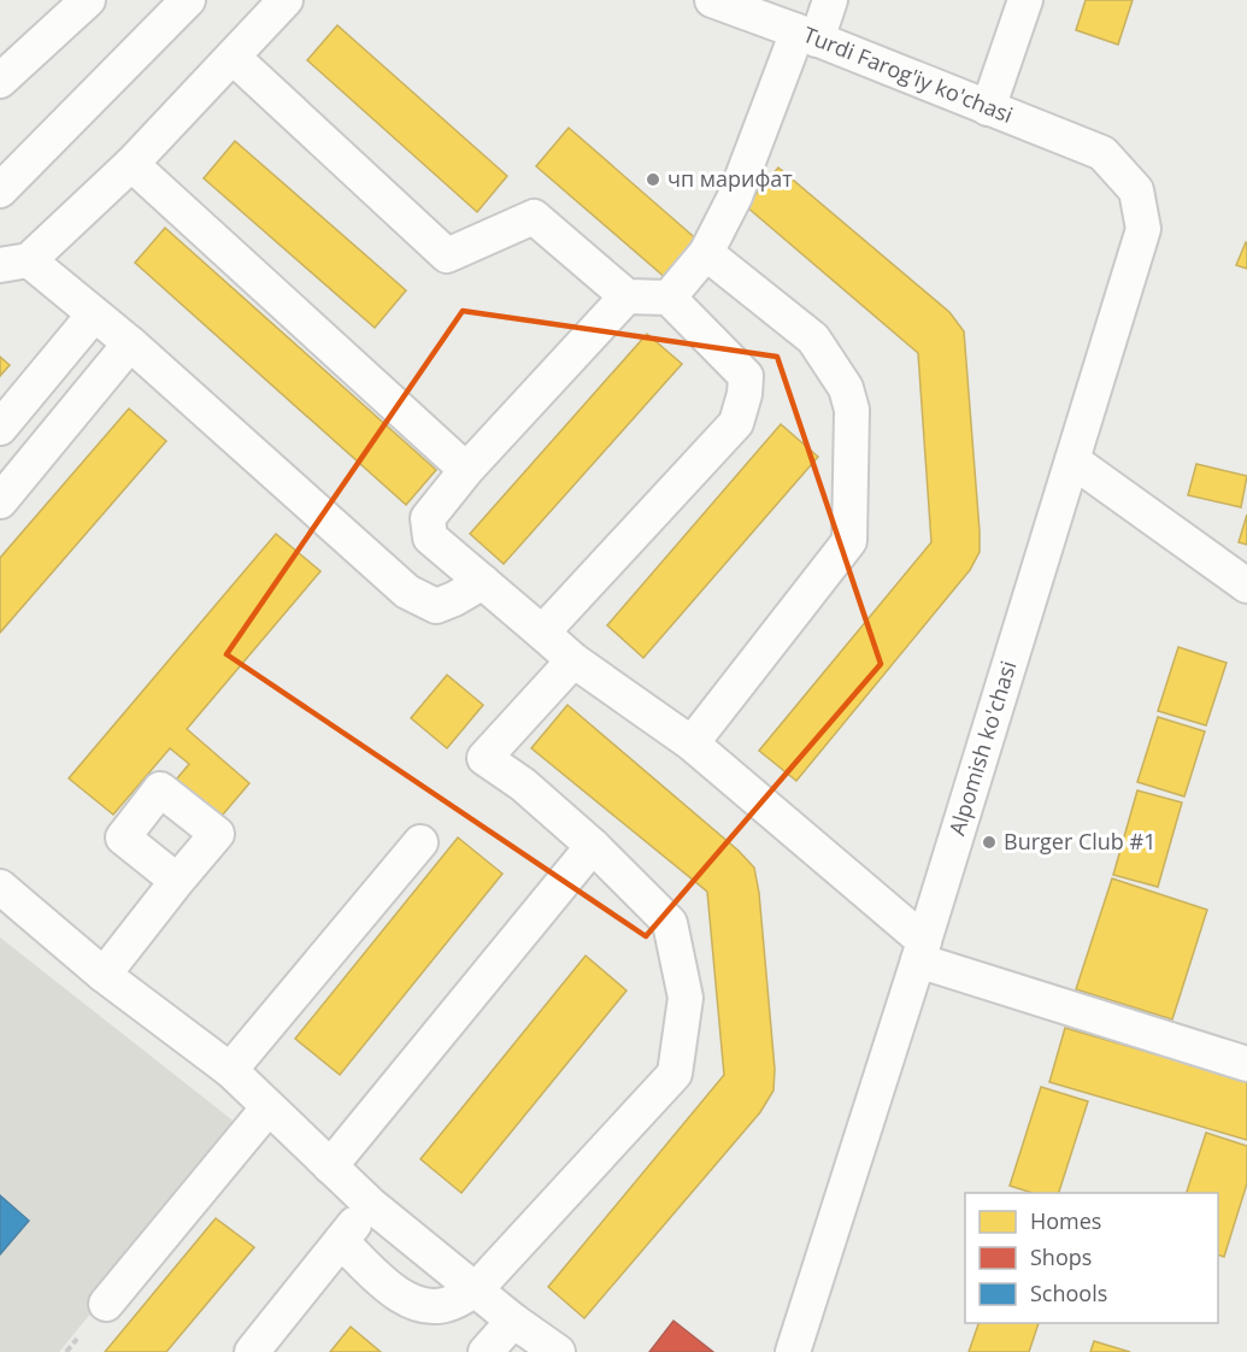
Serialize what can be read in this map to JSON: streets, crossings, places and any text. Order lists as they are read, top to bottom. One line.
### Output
{"streets":{"street":["Turdi Farog'iy ko'chasi","Alpomish ko'chasi"]},"crossings":[["Turdi Farog'iy ko'chasi","Alpomish ko'chasi"]],"places":["чп марифат","Burger Club #1"],"legend":["Homes","Shops","Schools"]}
